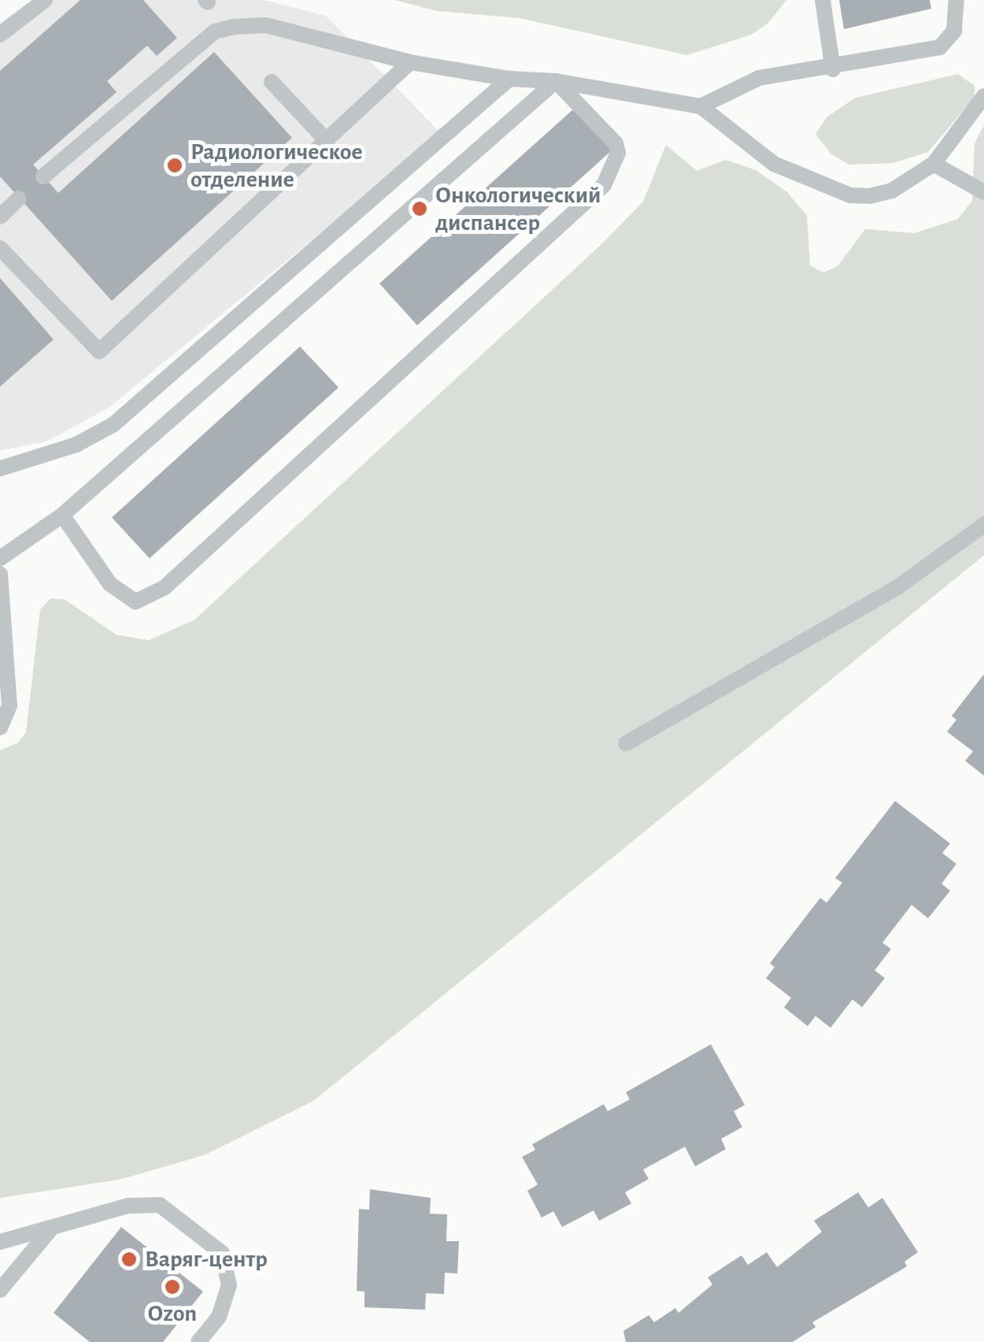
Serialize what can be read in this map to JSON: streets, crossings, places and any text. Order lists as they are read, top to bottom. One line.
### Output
{"places":["Радиологическое отделение","Онкологический диспансер","Варяг-центр","Ozon"]}
